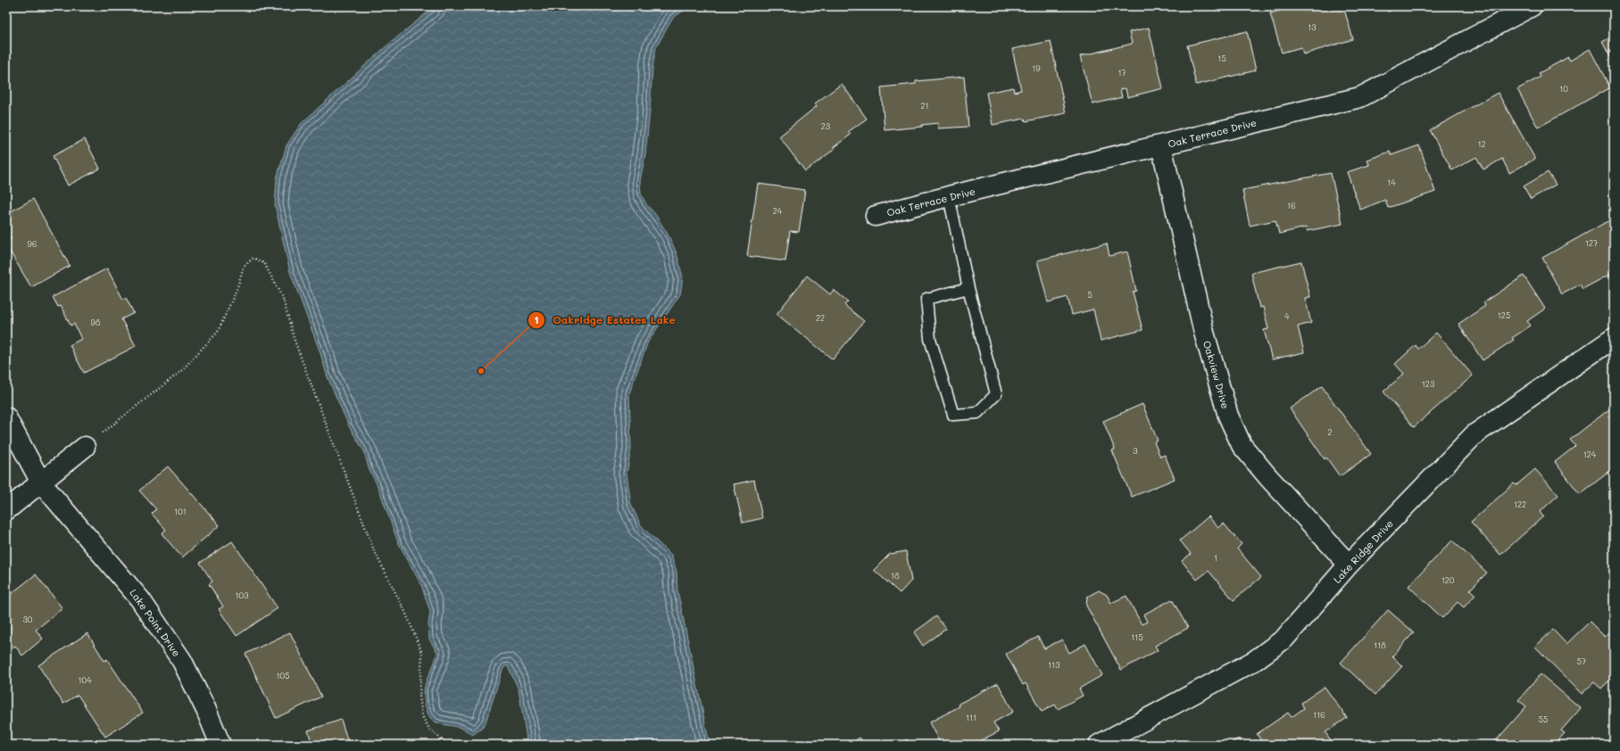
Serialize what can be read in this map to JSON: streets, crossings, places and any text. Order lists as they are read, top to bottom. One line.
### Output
{"streets":{"street":["Oak Terrace Drive","Oakview Drive","Lake Ridge Drive","Lake Point Drive"]},"crossings":[["Oak Terrace Drive","Oakview Drive"],["Oakview Drive","Lake Ridge Drive"]],"places":["Oakridge Estates Lake"],"house_numbers":["13","15","19","17","10","21","23","12","14","16","24","127","96","5","125","4","22","98","123","2","3","124","122","101","1","18","120","103","30","115","118","57","113","105","104","116","111","55"]}
